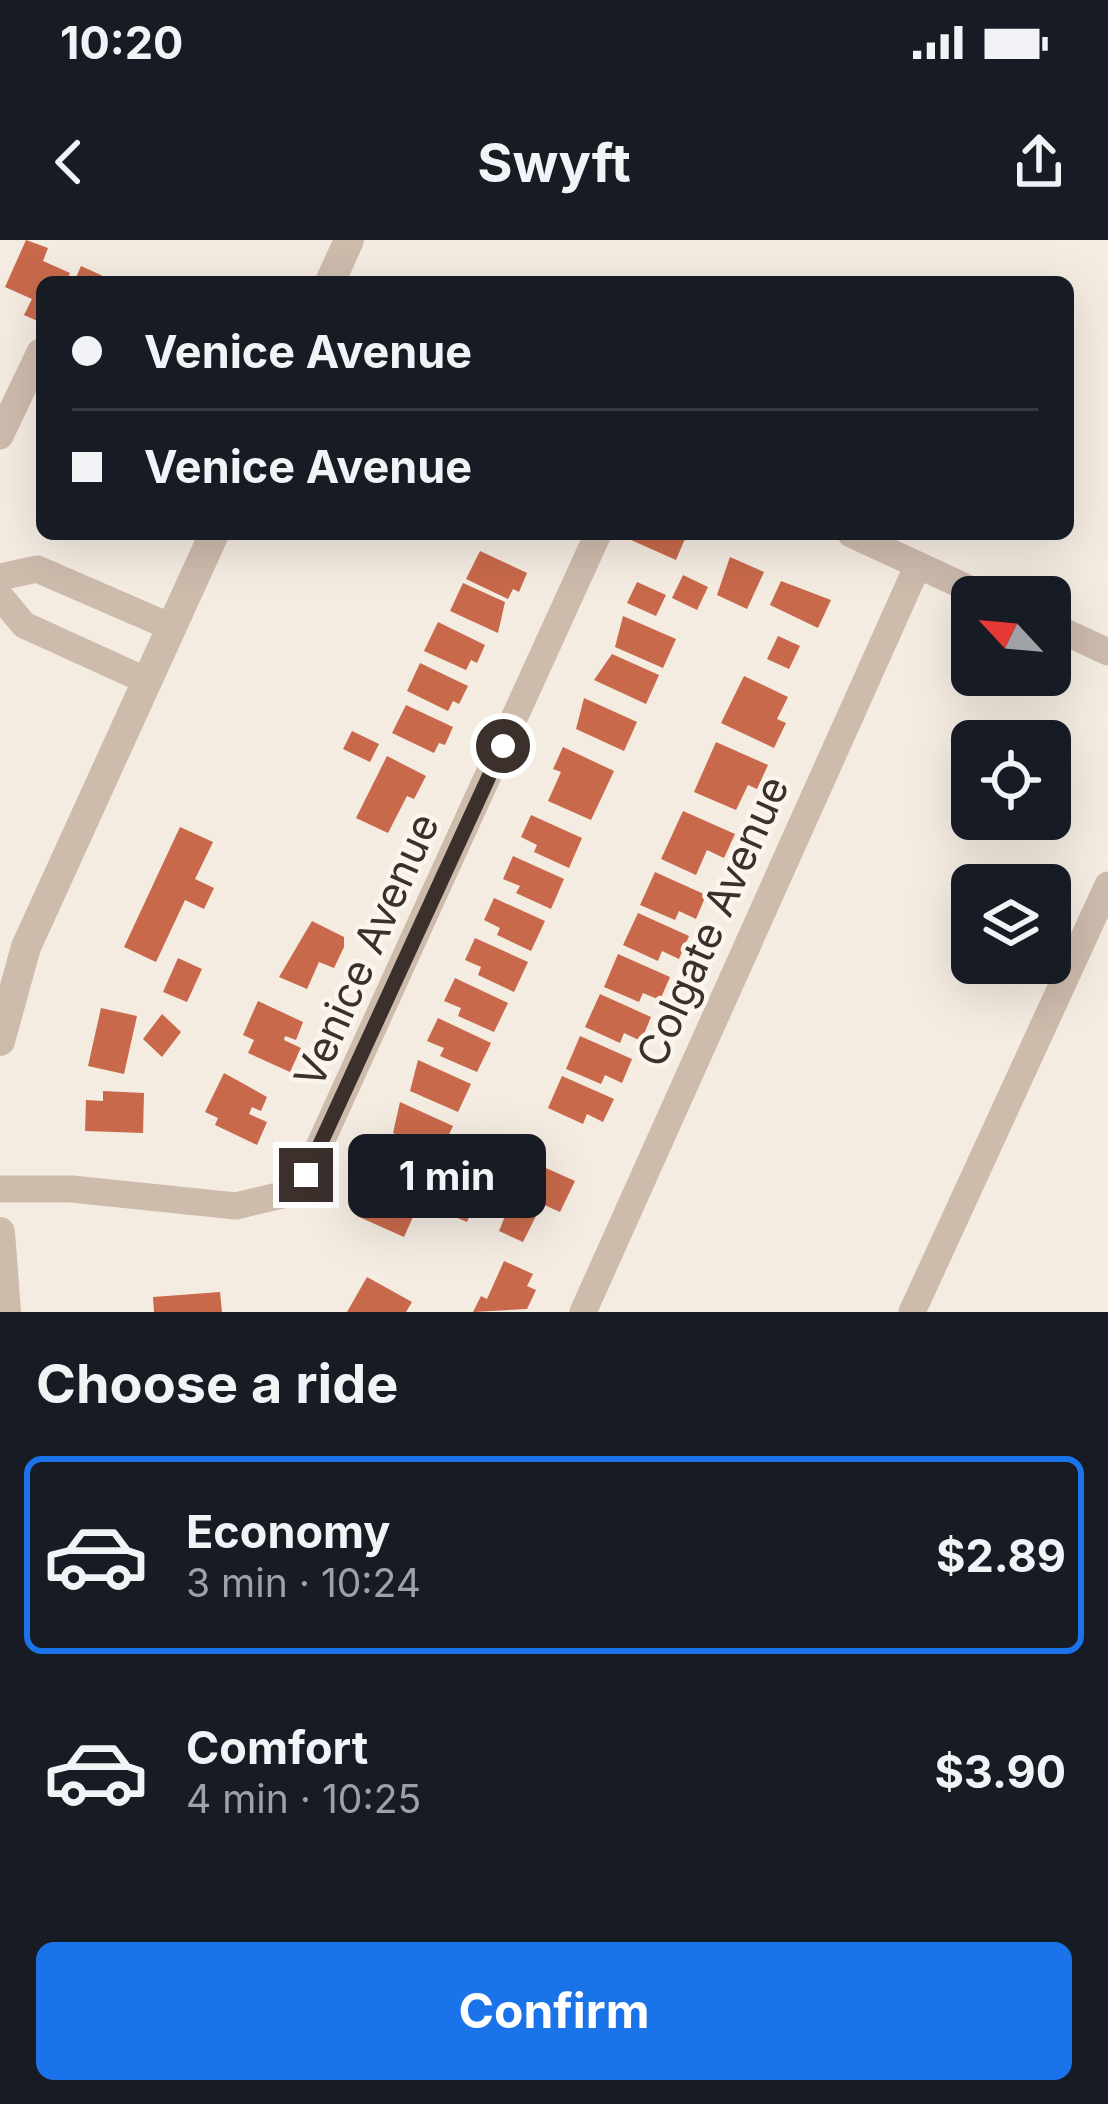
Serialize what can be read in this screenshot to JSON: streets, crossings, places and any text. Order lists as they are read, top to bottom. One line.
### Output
{"streets":{"street":["Colgate Avenue","Venice Avenue"]},"north":"top left","page":{"status":"10:20","header":"Swyft","banner":["Venice Avenue","Venice Avenue"],"bubble":"1 min","heading":"Choose a ride","list":[{"name":"Economy","note":"3 min · 10:24","value":"$2.89"},{"name":"Comfort","note":"4 min · 10:25","value":"$3.90"}],"buttons":"Confirm"}}
